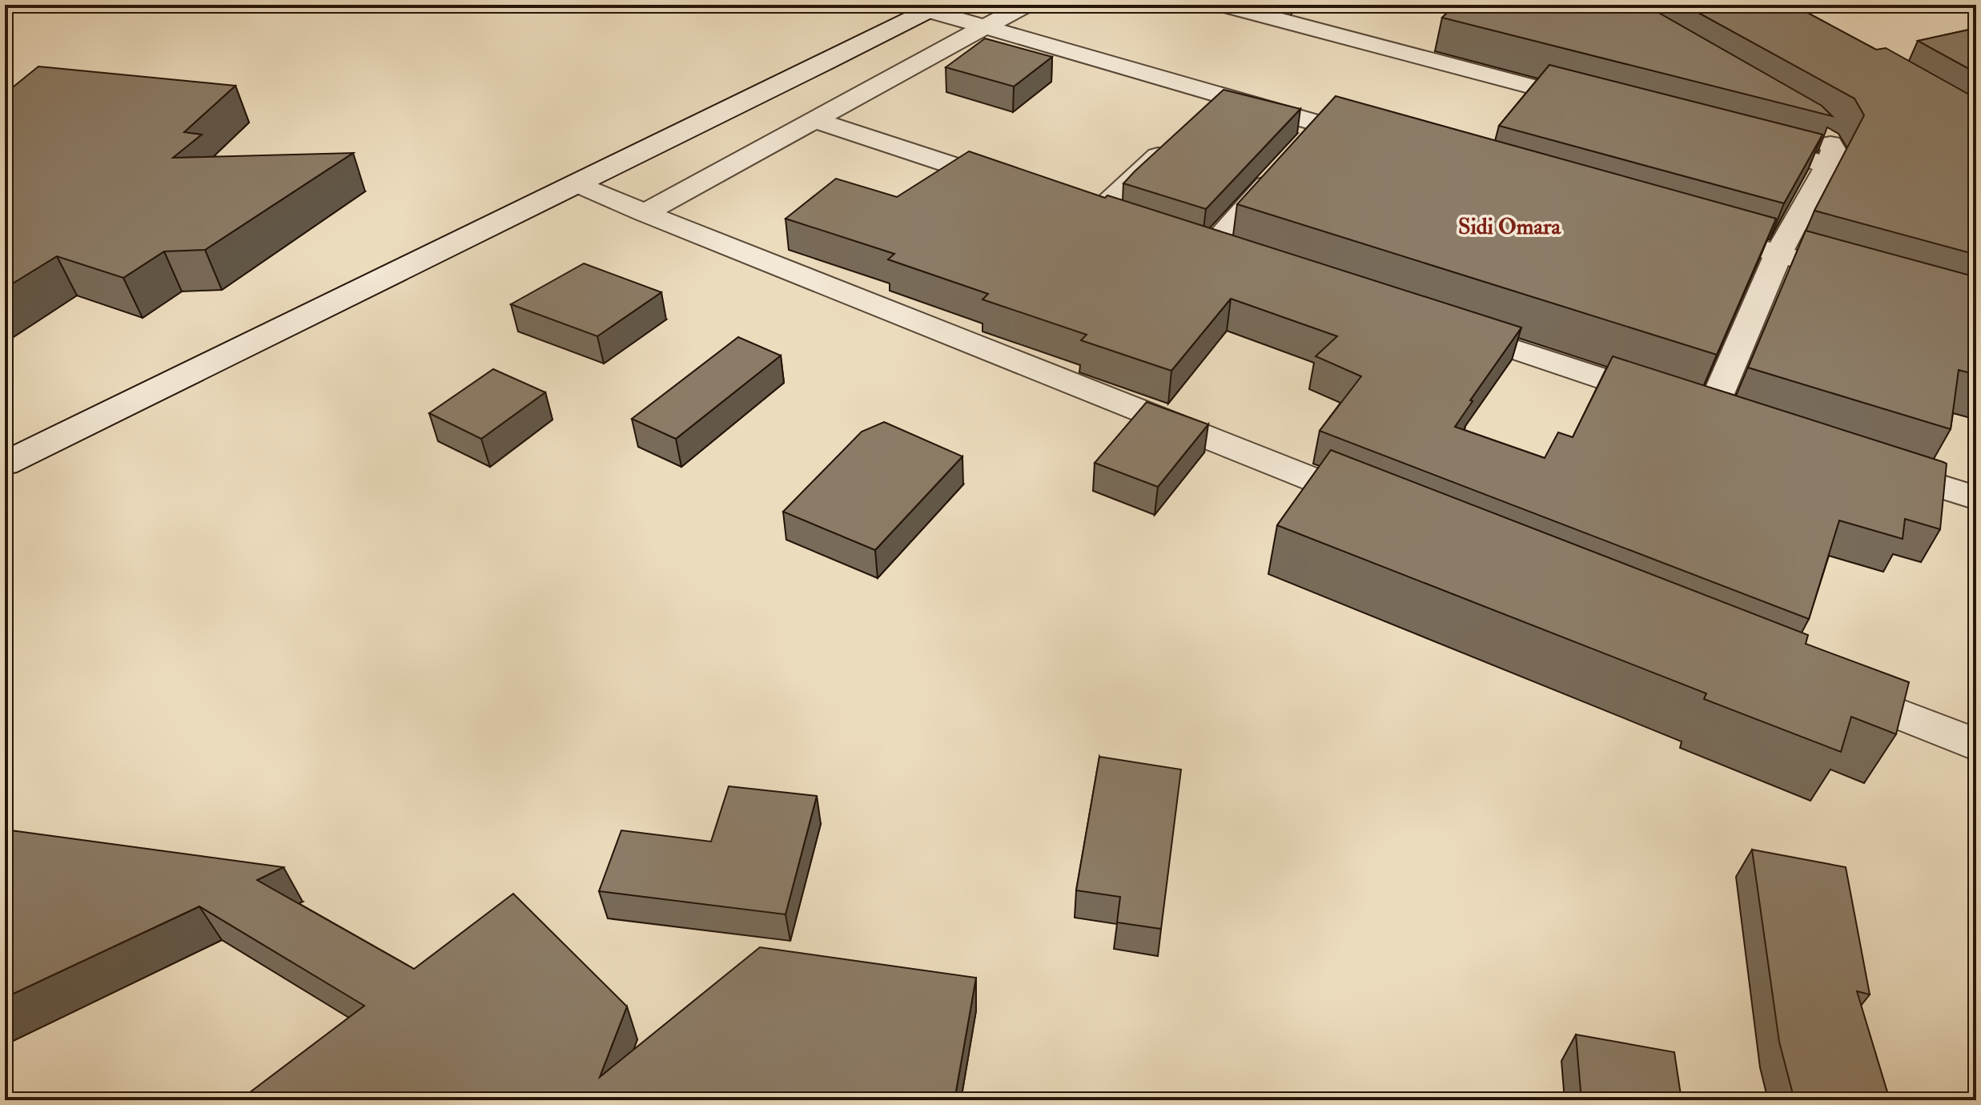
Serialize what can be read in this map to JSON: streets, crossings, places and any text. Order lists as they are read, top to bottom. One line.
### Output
{"districts":["Sidi Omara"]}
